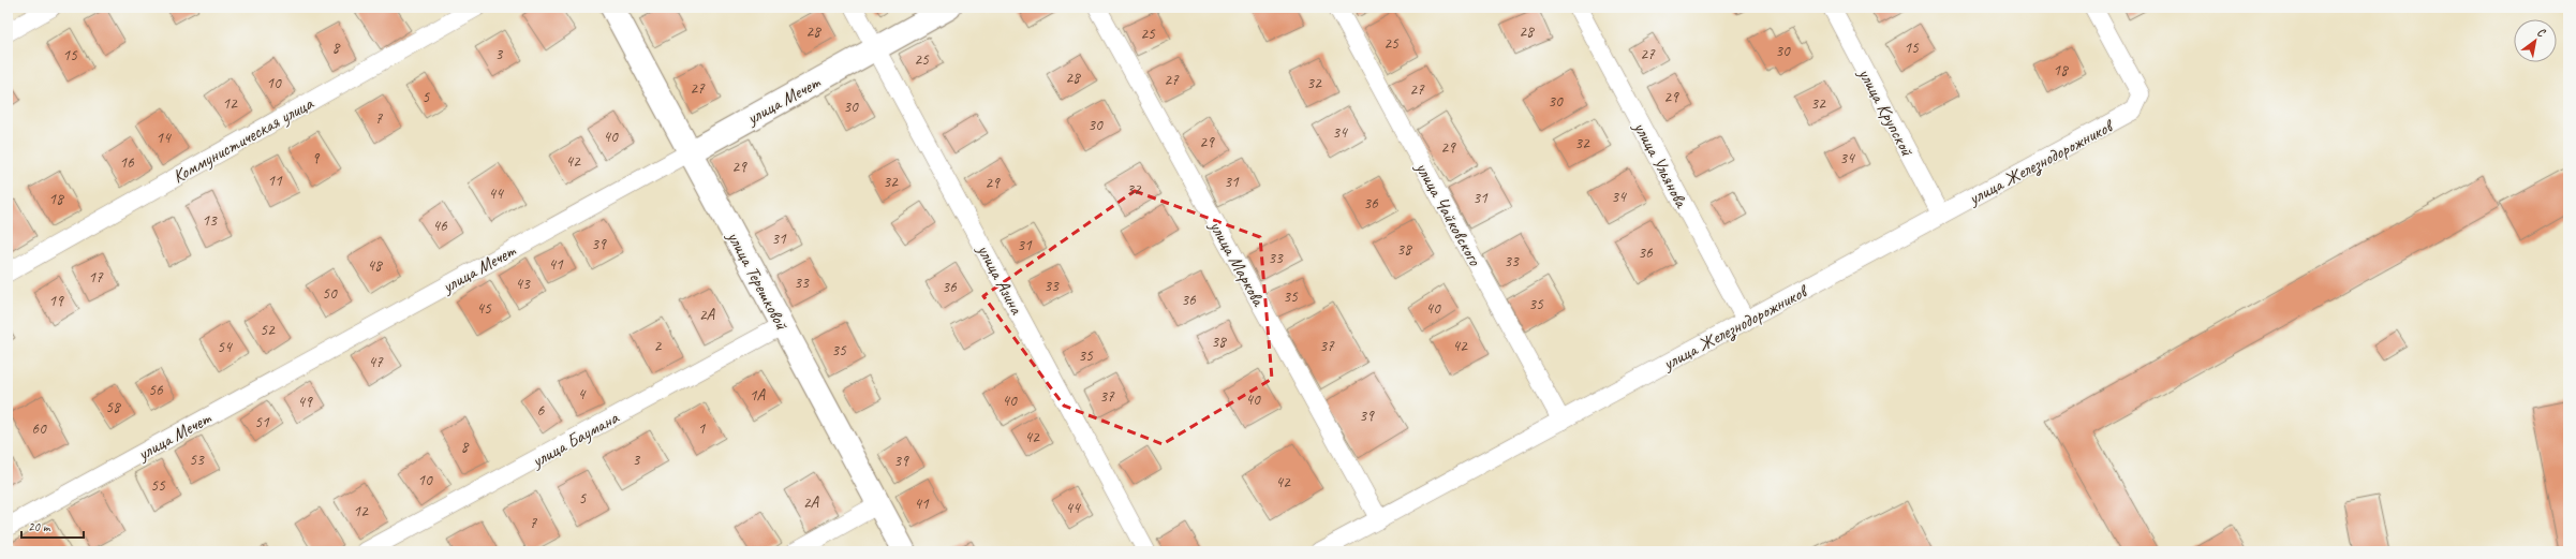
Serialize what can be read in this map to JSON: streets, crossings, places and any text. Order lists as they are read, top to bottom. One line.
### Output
{"streets":{"street":["улица Мечет","улица Крупской","Коммунистическая улица","улица Железнодорожников","улица Ульянова","улица Чайковского","улица Маркова","улица Азина","улица Терешковой","улица Баумана"]},"crossings":[["улица Мечет","улица Азина"],["улица Мечет","улица Терешковой"],["улица Крупской","улица Железнодорожников"],["улица Железнодорожников","улица Ульянова"],["улица Железнодорожников","улица Чайковского"],["улица Железнодорожников","улица Маркова"],["улица Терешковой","улица Баумана"]],"house_numbers":["28","28","25","25","8","15","30","3","27","15","25","18","28","27","10","32","27","27","5","29","30","12","32","30","7","30","34","40","14","29","32","29","9","34","42","16","29","11","32","31","29","32","44","34","31","18","36","13","46","31","39","31","38","36","33","33","41","48","17","33","43","33","36","50","35","36","19","35","45","40","2А","52","38","2","37","42","54","35","35","47","56","4","1А","37","40","40","49","58","6","39","51","60","1","42","8","53","3","39","10","42","55","5","2А","41","44","12","7"],"scale_bar":"20 m","north":"top right"}
